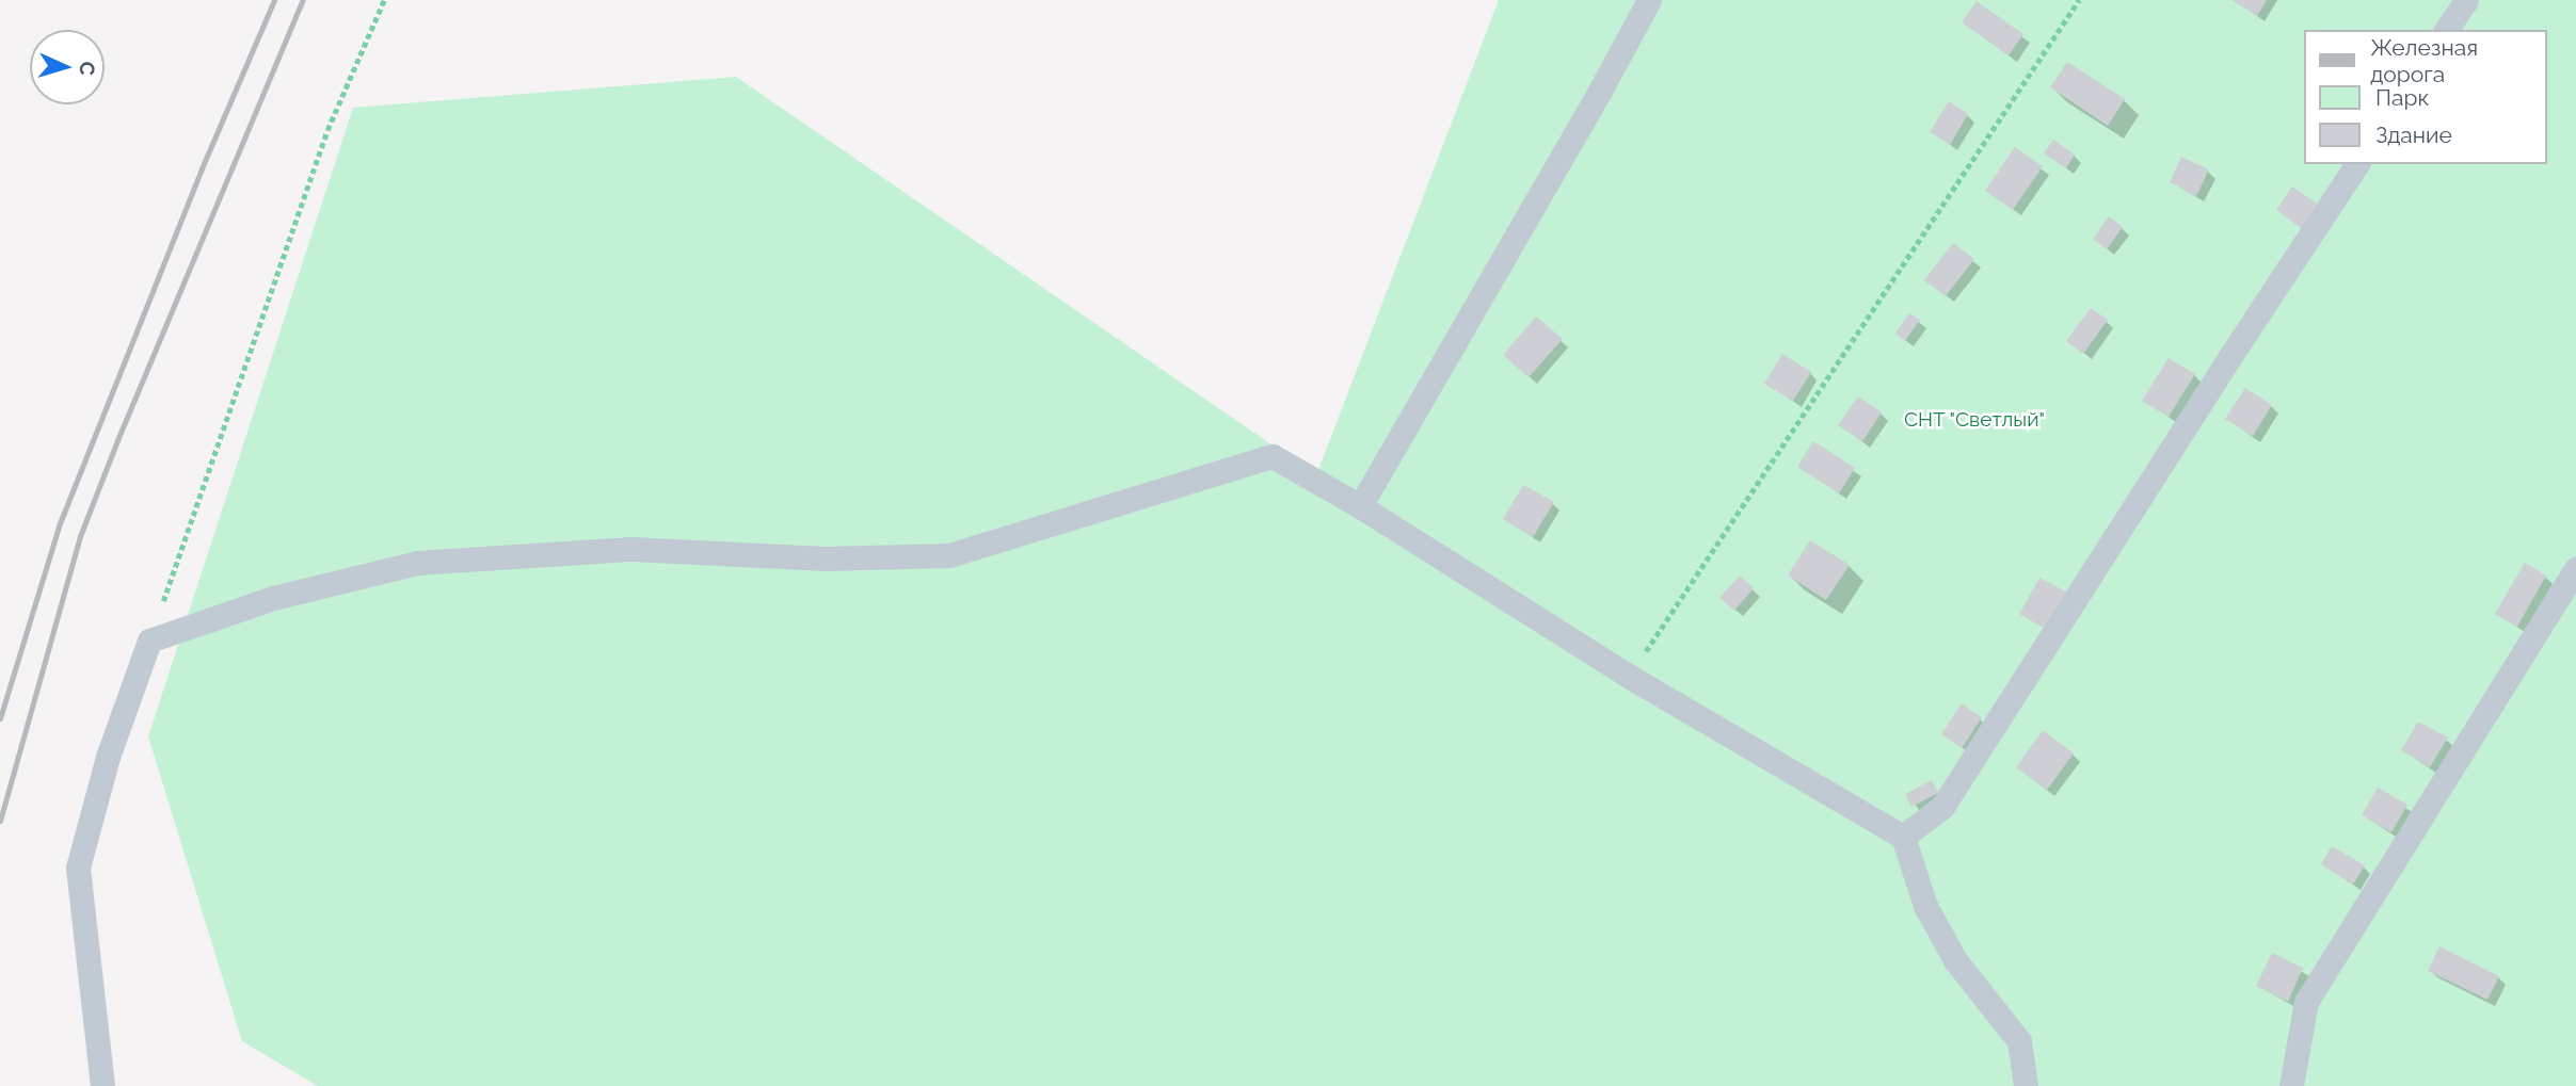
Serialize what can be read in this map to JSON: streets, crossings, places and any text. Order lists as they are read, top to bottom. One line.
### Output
{"parks":["СНТ \"Светлый\""],"legend":["Железная дорога","Парк","Здание"],"north":"right"}
